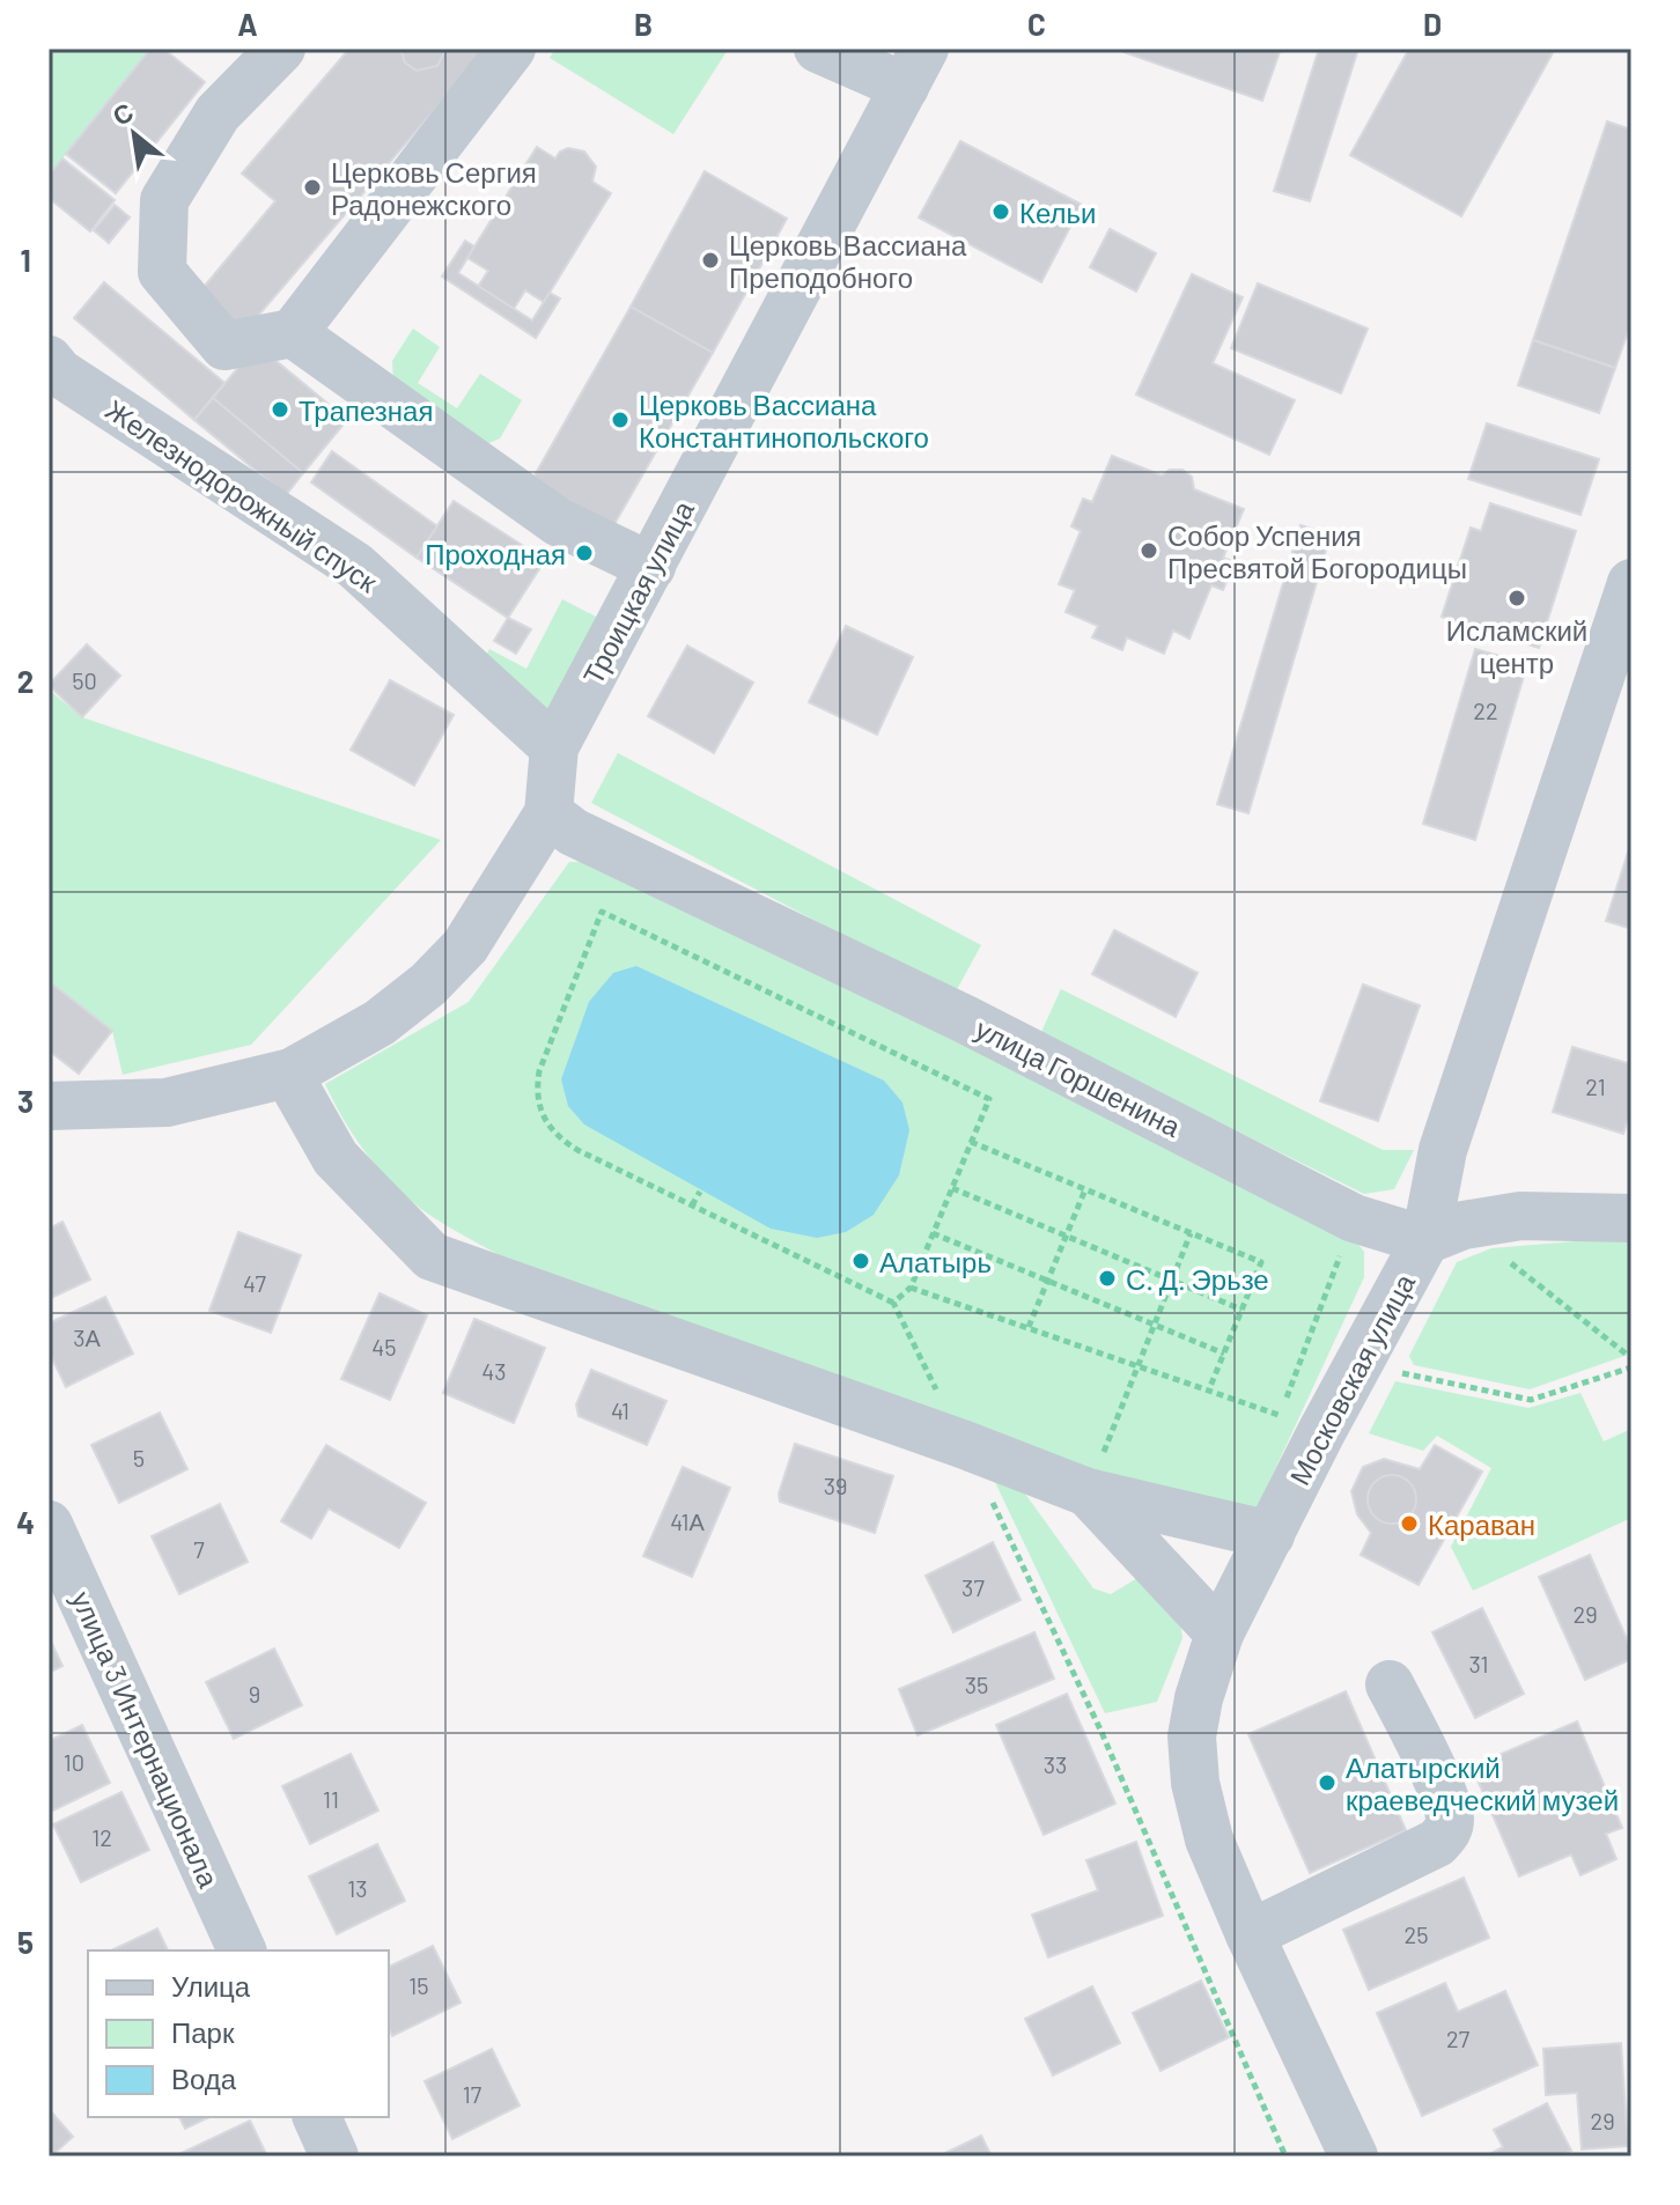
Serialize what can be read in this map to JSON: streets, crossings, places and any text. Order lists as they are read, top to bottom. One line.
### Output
{"streets":{"street":["Железнодорожный спуск","Троицкая улица","улица Горшенина","Московская улица","улица 3 Интернационала"]},"crossings":[["Железнодорожный спуск","Троицкая улица"],["Троицкая улица","улица Горшенина"],["улица Горшенина","Московская улица"]],"places":["Церковь Сергия Радонежского","Кельи","Церковь Вассиана Преподобного","Трапезная","Церковь Вассиана Константинопольского","Собор Успения Пресвятой Богородицы","Проходная","Исламский центр","Алатырь","С. Д. Эрьзе","Караван","Алатырский краеведческий музей"],"house_numbers":["50","22","21","47","3А","45","43","41","5","39","41А","7","37","29","31","35","9","10","33","11","12","13","25","15","27","17","29"],"legend":["Улица","Парк","Вода"],"north":"top left","grid":{"columns":["A","B","C","D"],"rows":["1","2","3","4","5"]}}
